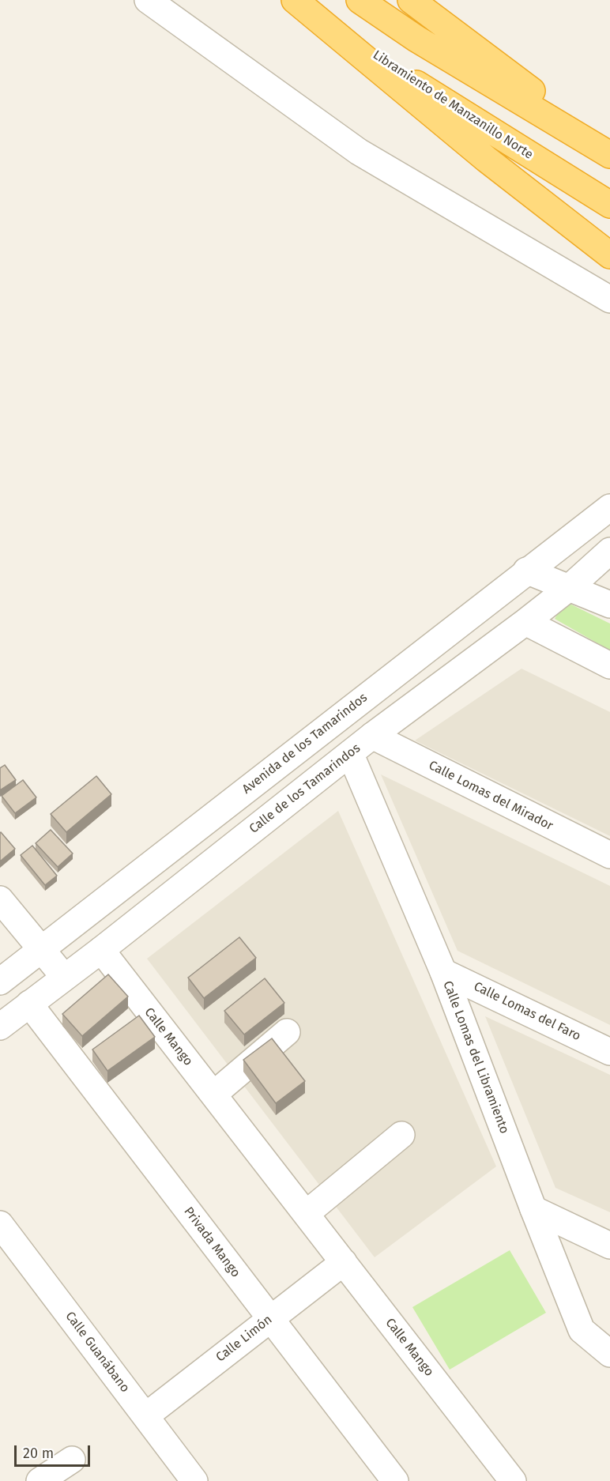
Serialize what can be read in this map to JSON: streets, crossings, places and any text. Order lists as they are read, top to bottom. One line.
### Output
{"streets":{"highway":["Libramiento de Manzanillo Norte"],"street":["Avenida de los Tamarindos","Calle de los Tamarindos","Calle Lomas del Mirador","Calle Lomas del Faro","Calle Mango","Calle Lomas del Libramiento","Privada Mango","Calle Limón","Calle Guanábano"]},"crossings":[["Calle de los Tamarindos","Calle Lomas del Mirador"],["Calle de los Tamarindos","Calle Mango"],["Calle de los Tamarindos","Calle Lomas del Libramiento"],["Calle de los Tamarindos","Privada Mango"],["Calle Lomas del Faro","Calle Lomas del Libramiento"],["Calle Mango","Calle Limón"],["Privada Mango","Calle Limón"],["Calle Limón","Calle Guanábano"]],"scale_bar":"20 m"}
